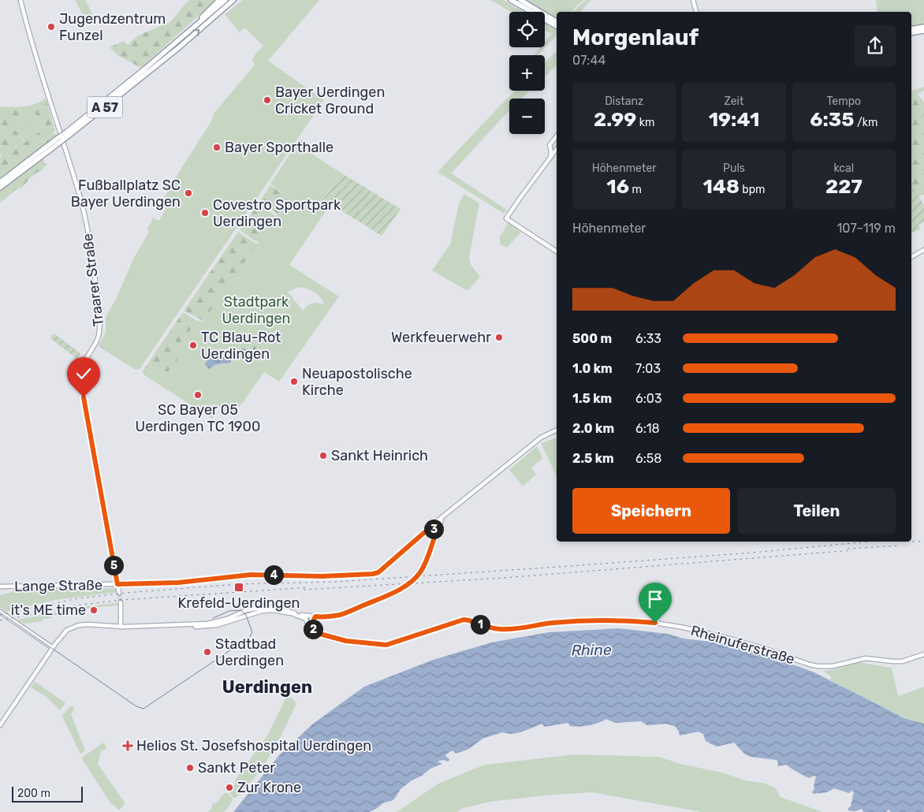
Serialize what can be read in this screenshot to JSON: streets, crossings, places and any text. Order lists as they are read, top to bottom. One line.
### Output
{"streets":{"highway":["A 57"],"street":["Traarer Straße","Lange Straße","Rheinuferstraße"]},"crossings":[["Traarer Straße","Lange Straße"]],"districts":["Uerdingen"],"water":["Rhine"],"parks":["Stadtpark Uerdingen"],"places":{"other":["Jugendzentrum Funzel","Bayer Uerdingen Cricket Ground","Bayer Sporthalle","Fußballplatz SC Bayer Uerdingen","Covestro Sportpark Uerdingen","Werkfeuerwehr","TC Blau-Rot Uerdingen","Neuapostolische Kirche","SC Bayer 05 Uerdingen TC 1900","Sankt Heinrich","it's ME time","Stadtbad Uerdingen","Sankt Peter","Zur Krone"],"transit":["Krefeld-Uerdingen"],"health":["Helios St. Josefshospital Uerdingen"]},"scale_bar":"200 m","page":{"map_buttons":["+","−"],"heading":["Morgenlauf","07:44"],"stats":[["Distanz","2.99 km"],["Zeit","19:41"],["Tempo","6:35 /km"],["Höhenmeter","16 m"],["Puls","148 bpm"],["kcal","227"]],"chart":["Höhenmeter","107–119 m"],"list":[{"name":"500 m","note":"6:33"},{"name":"1.0 km","note":"7:03"},{"name":"1.5 km","note":"6:03"},{"name":"2.0 km","note":"6:18"},{"name":"2.5 km","note":"6:58"}],"buttons":["Speichern","Teilen"],"pins":["3","5","4","1","2"],"scale":"200 m"}}
